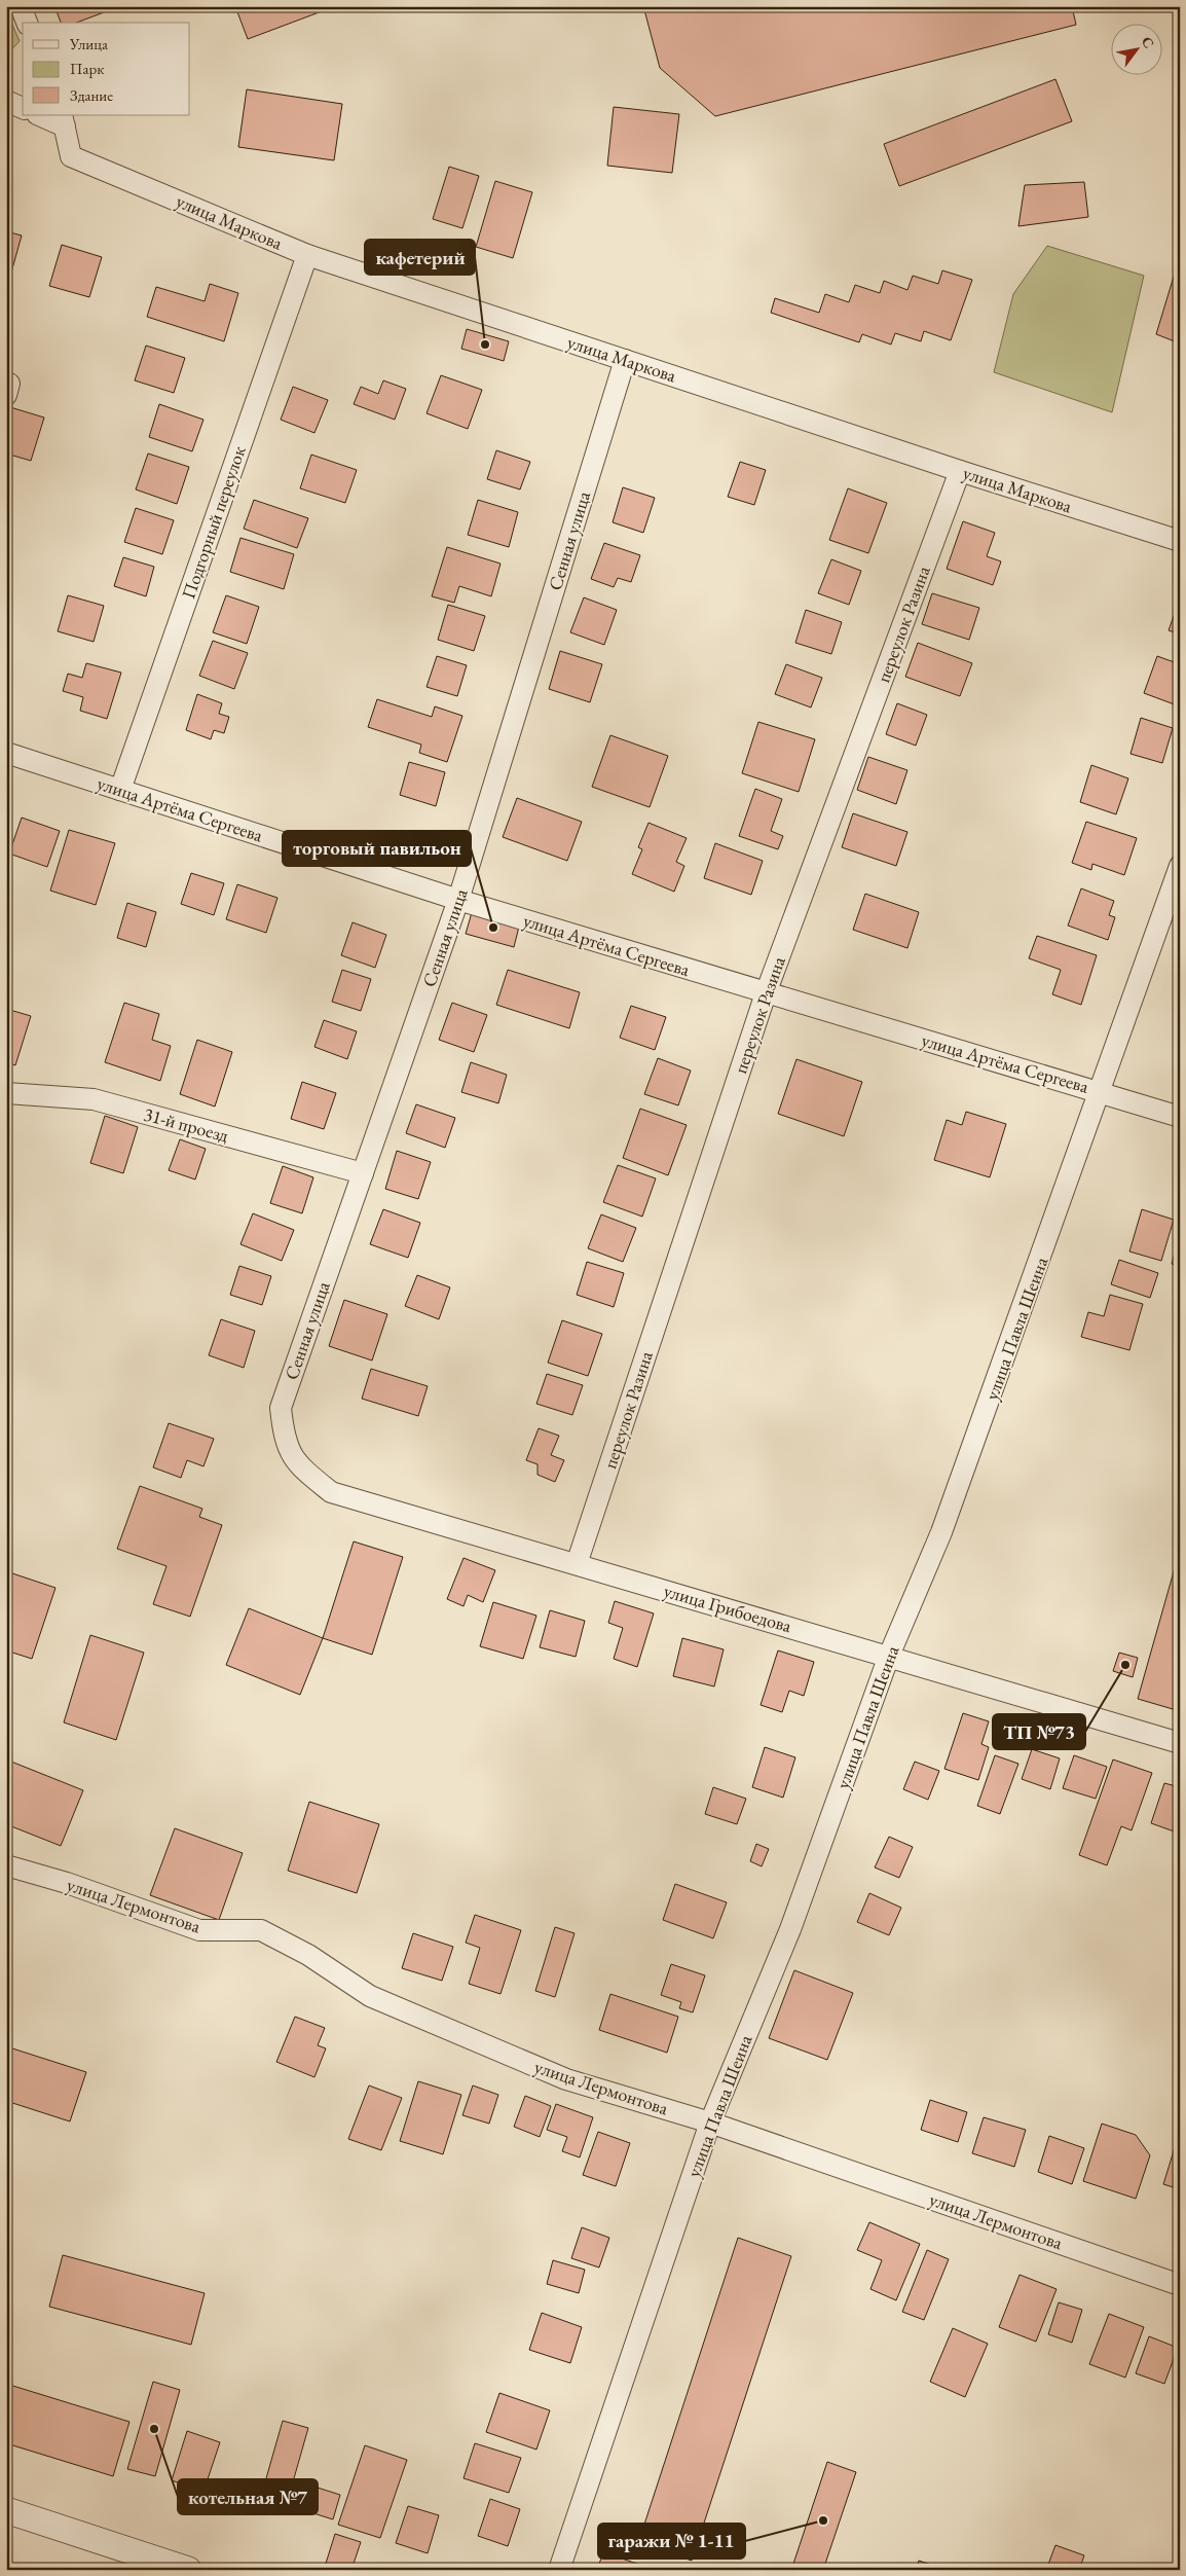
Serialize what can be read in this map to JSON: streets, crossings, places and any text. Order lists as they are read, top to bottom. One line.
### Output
{"streets":{"street":["улица Маркова","Подгорный переулок","Сенная улица","переулок Разина","улица Артёма Сергеева","31-й проезд","улица Павла Шеина","улица Грибоедова","улица Лермонтова"]},"crossings":[["улица Маркова","Подгорный переулок"],["улица Маркова","Сенная улица"],["улица Маркова","переулок Разина"],["Подгорный переулок","улица Артёма Сергеева"],["Сенная улица","улица Артёма Сергеева"],["Сенная улица","31-й проезд"],["Сенная улица","улица Грибоедова"],["переулок Разина","улица Артёма Сергеева"],["переулок Разина","улица Грибоедова"],["улица Артёма Сергеева","улица Павла Шеина"],["улица Павла Шеина","улица Грибоедова"],["улица Павла Шеина","улица Лермонтова"]],"places":["кафетерий","торговый павильон","ТП №73","котельная №7","гаражи № 1-11"],"legend":["Улица","Парк","Здание"],"north":"top right"}
